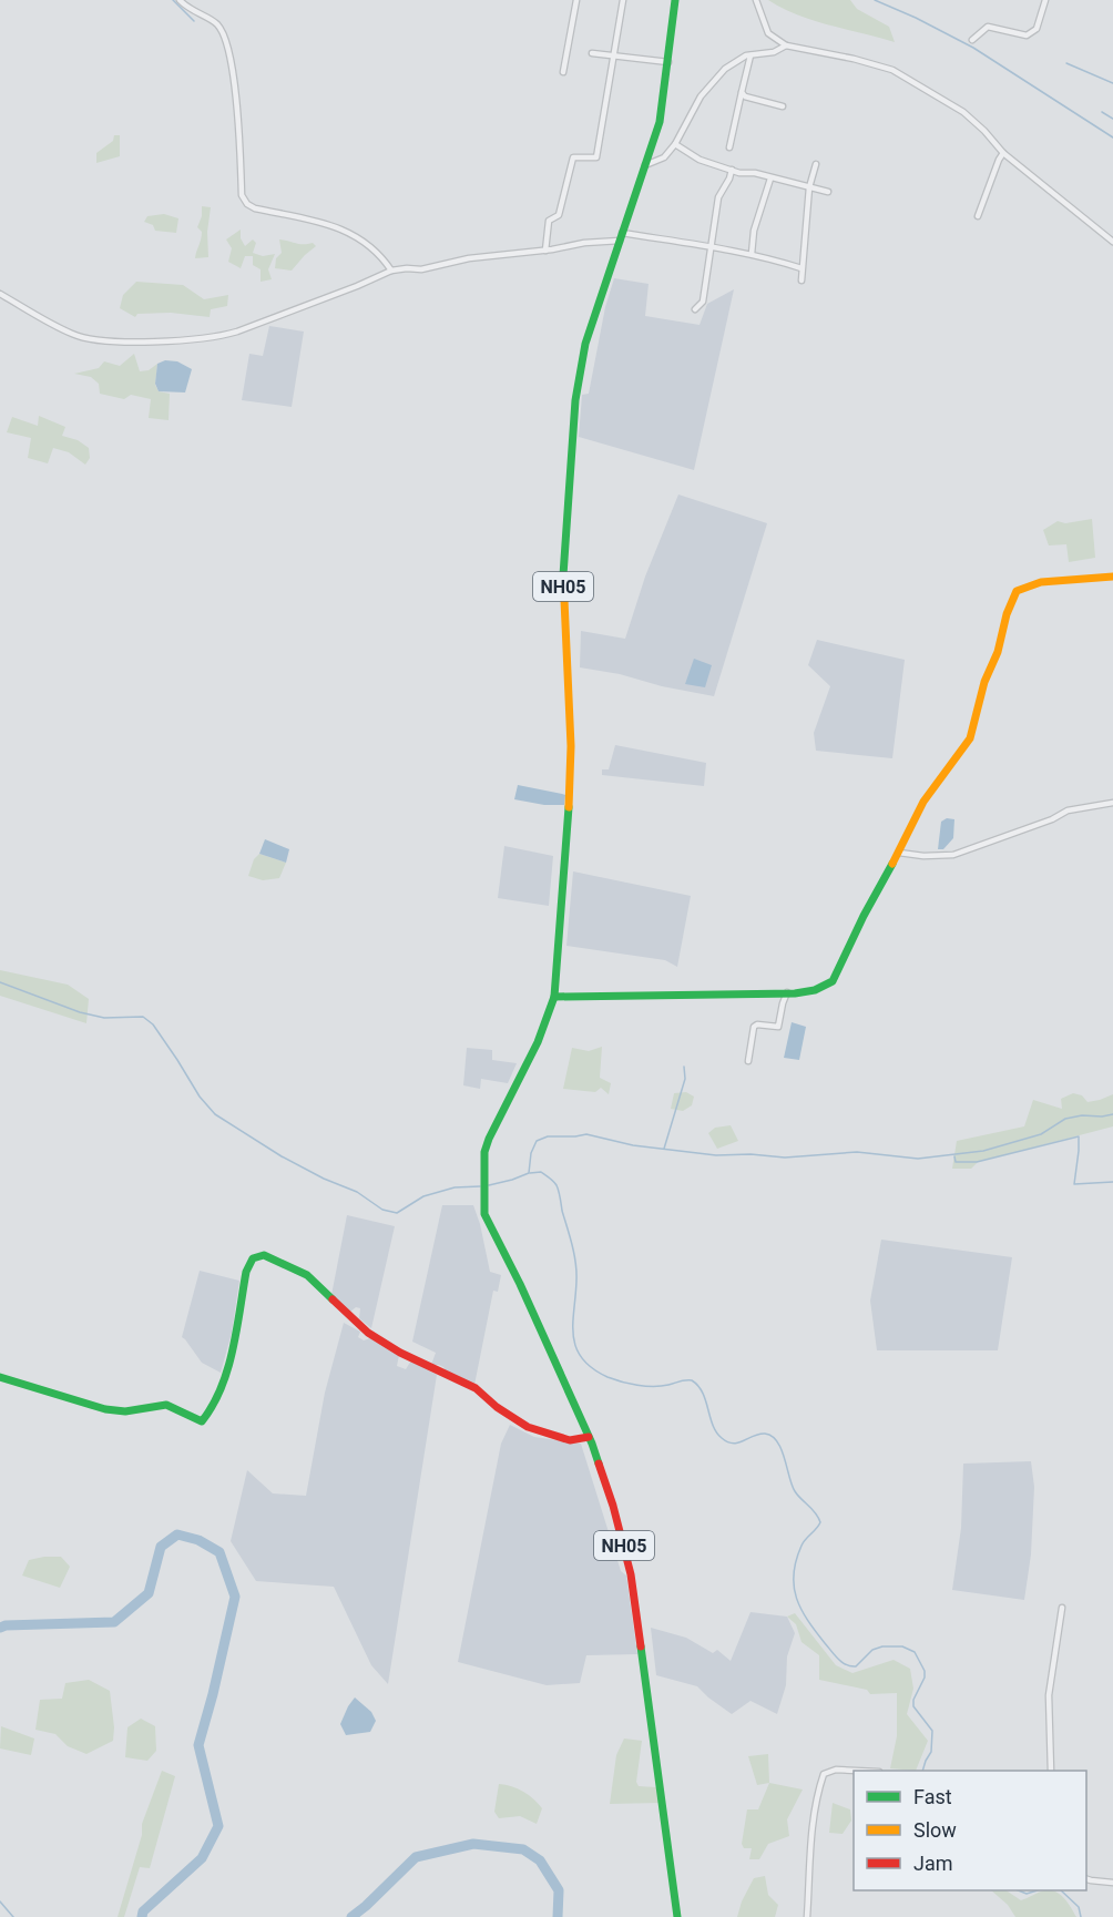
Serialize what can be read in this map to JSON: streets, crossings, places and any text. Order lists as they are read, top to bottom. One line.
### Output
{"streets":{"main road":["NH05"]},"legend":["Fast","Slow","Jam"]}
